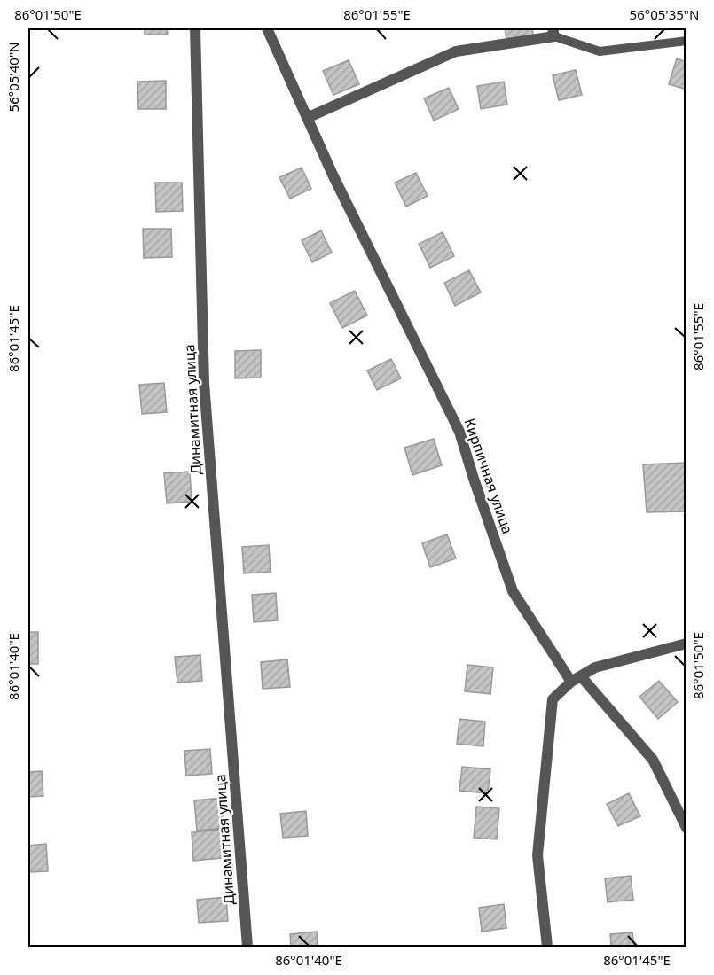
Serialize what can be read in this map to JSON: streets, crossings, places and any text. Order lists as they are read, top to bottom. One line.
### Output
{"streets":{"street":["Динамитная улица","Кирпичная улица"]},"coordinates":["86°01'50\"E","86°01'55\"E","56°05'35\"N","56°05'40\"N","86°01'45\"E","86°01'40\"E"]}
